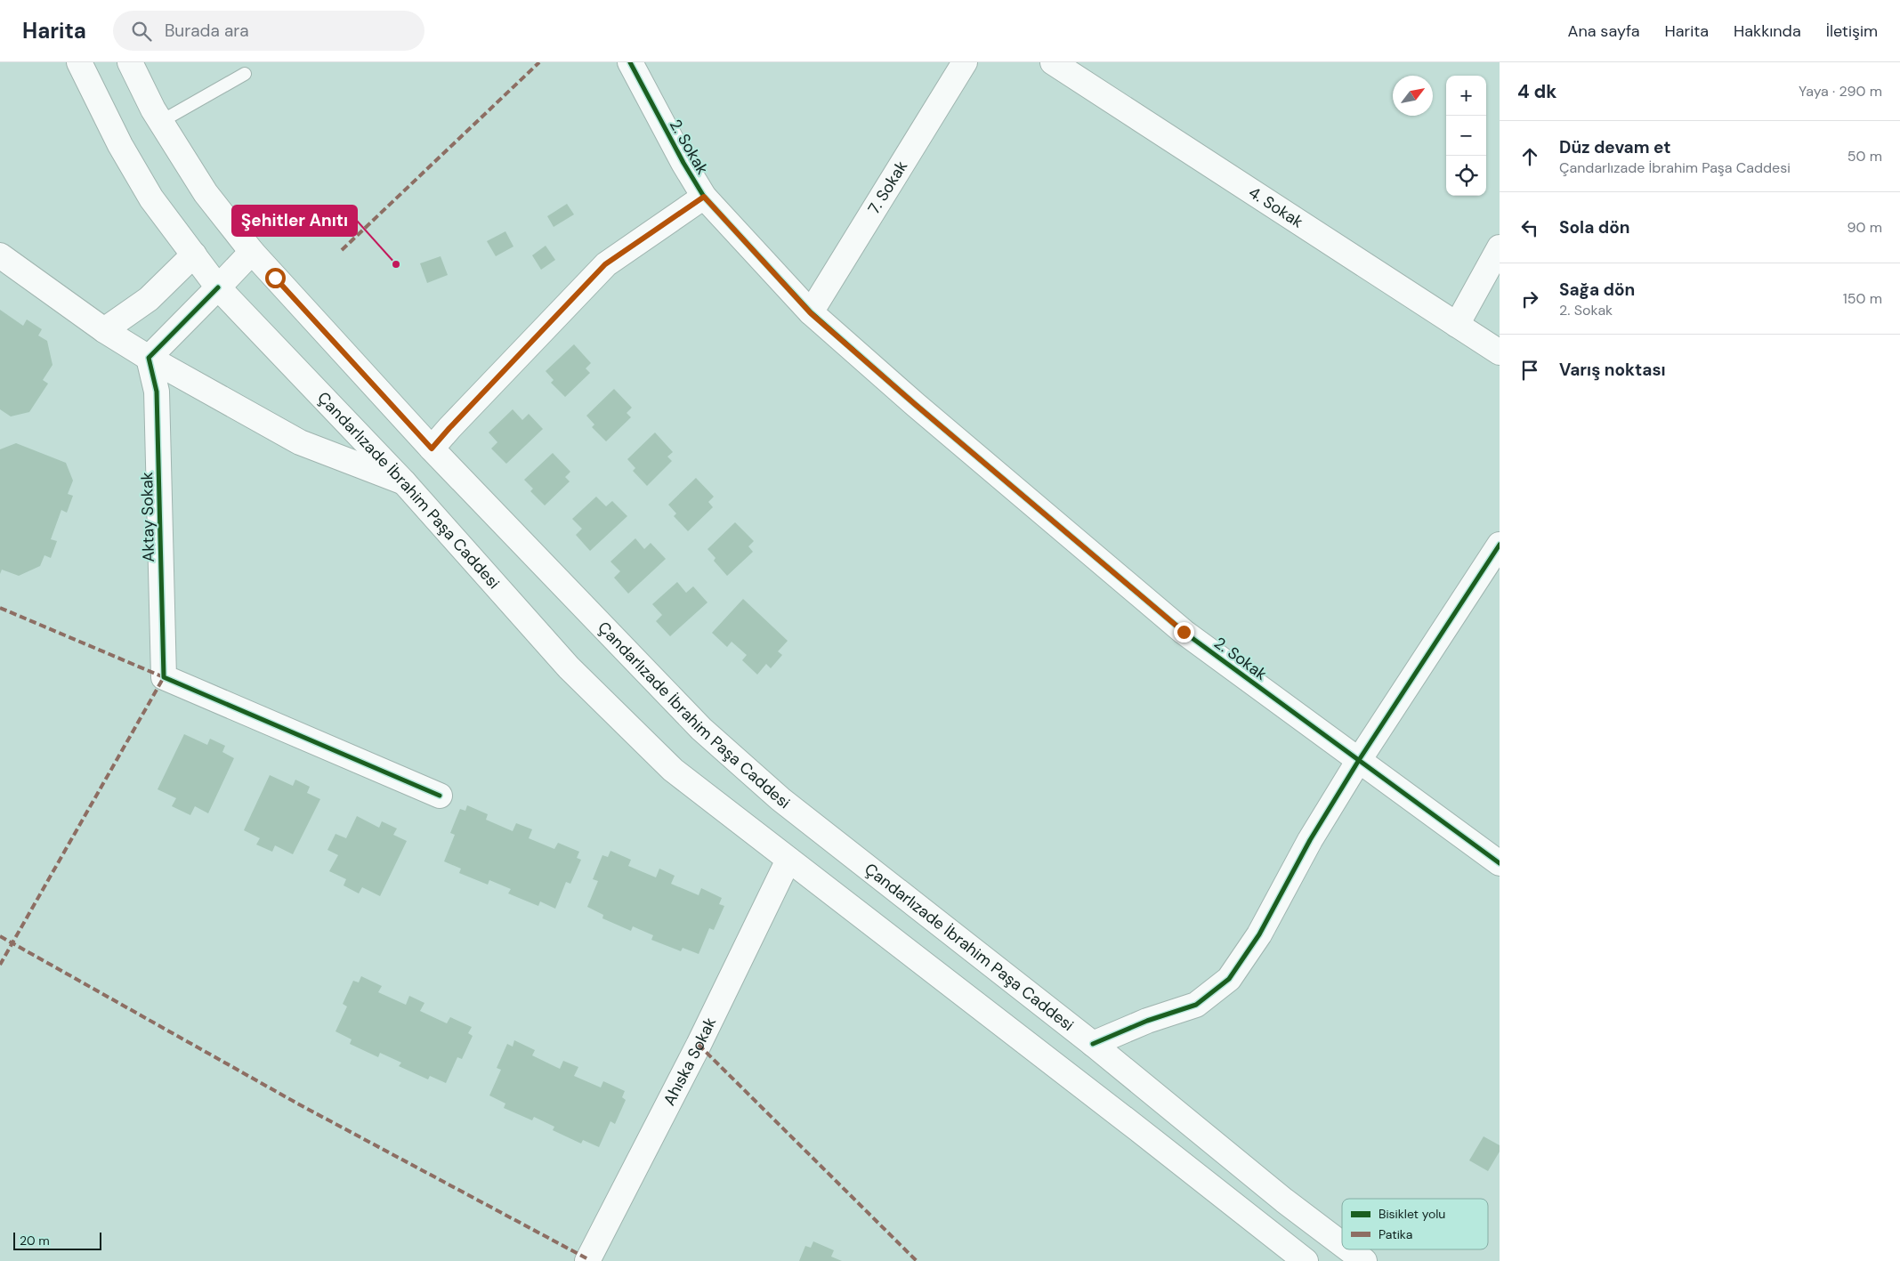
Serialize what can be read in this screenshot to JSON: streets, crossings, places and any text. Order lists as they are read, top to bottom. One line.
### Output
{"streets":{"street":["2. Sokak","7. Sokak","4. Sokak","Çandarlızade İbrahim Paşa Caddesi","Aktay Sokak","Ahıska Sokak"]},"crossings":[["2. Sokak","7. Sokak"],["Çandarlızade İbrahim Paşa Caddesi","Ahıska Sokak"]],"places":["Şehitler Anıtı"],"legend":["Bisiklet yolu","Patika"],"scale_bar":"20 m","north":"top right","page":{"header":"Harita","search":"Burada ara","nav":["Ana sayfa","Harita","Hakkında","İletişim"],"heading":["4 dk","Yaya · 290 m"],"map_buttons":["+","−"],"list":[["Düz devam et","Çandarlızade İbrahim Paşa Caddesi","50 m"],["Sola dön","90 m"],["Sağa dön","2. Sokak","150 m"],"Varış noktası"],"scale":"20 m"}}
